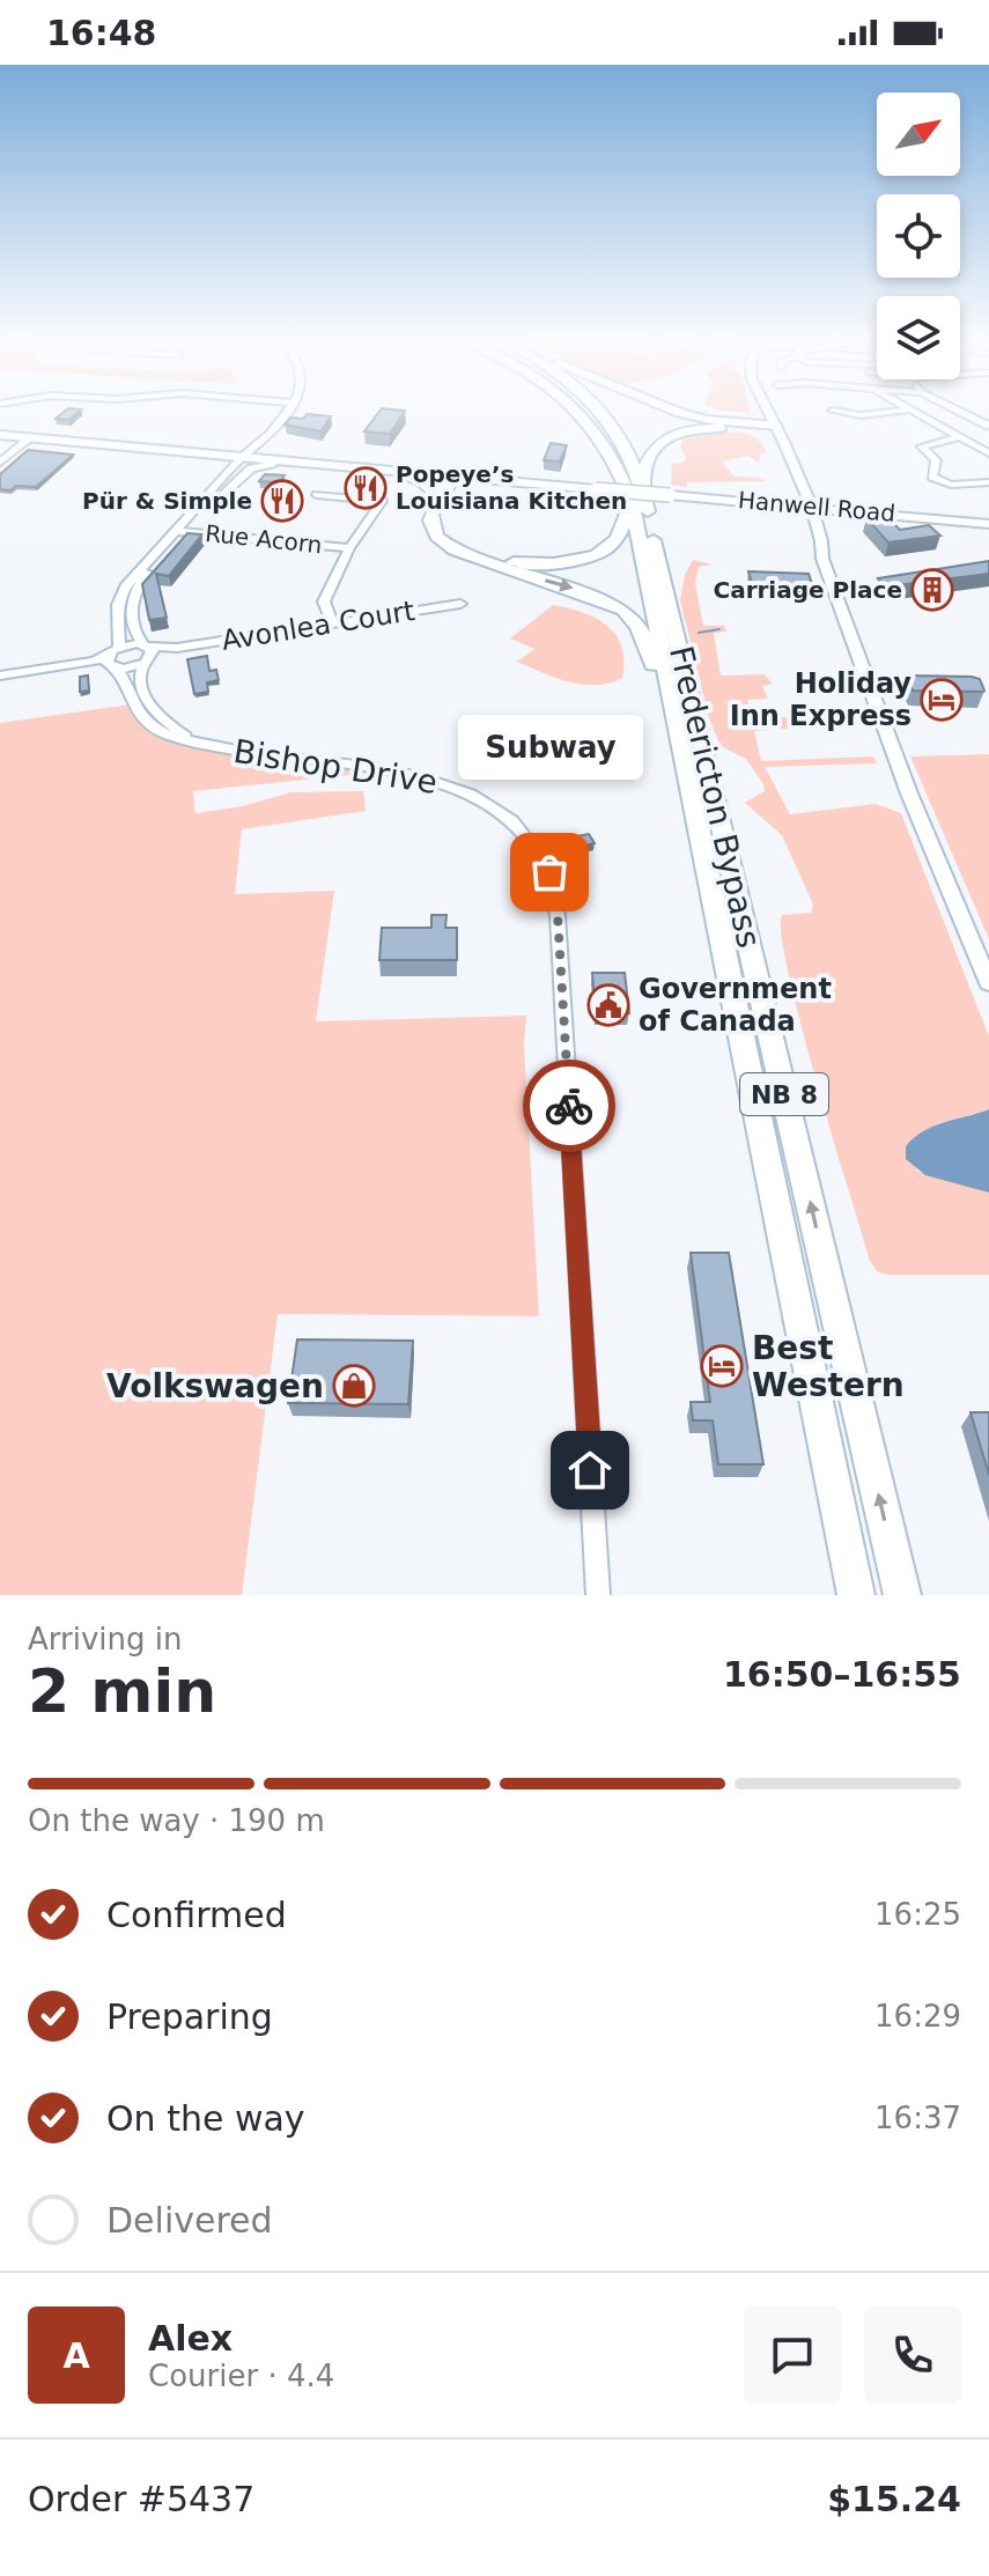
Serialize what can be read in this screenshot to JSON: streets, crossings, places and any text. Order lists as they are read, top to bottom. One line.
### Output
{"streets":{"highway":["Fredericton Bypass","NB 8"],"main road":["Hanwell Road"],"street":["Rue Acorn","Avonlea Court","Bishop Drive"]},"crossings":[["Hanwell Road","Bishop Drive"],["Rue Acorn","Bishop Drive"],["Avonlea Court","Bishop Drive"],["Fredericton Bypass","NB 8"]],"places":{"restaurant":["Popeye’s Louisiana Kitchen","Pür & Simple"],"building":["Carriage Place"],"hotel":["Holiday Inn Express","Best Western"],"other":["Subway"],"public building":["Government of Canada"],"shop":["Volkswagen"]},"north":"top right","page":{"status":"16:48","bubble":"Subway","heading":["2 min","Arriving in","16:50–16:55"],"panel":["Alex","Courier · 4.4","Order #5437","$15.24"],"bar":"On the way · 190 m","list":[["Confirmed","16:25"],["Preparing","16:29"],["On the way","16:37"],"Delivered"],"round":"A"}}
